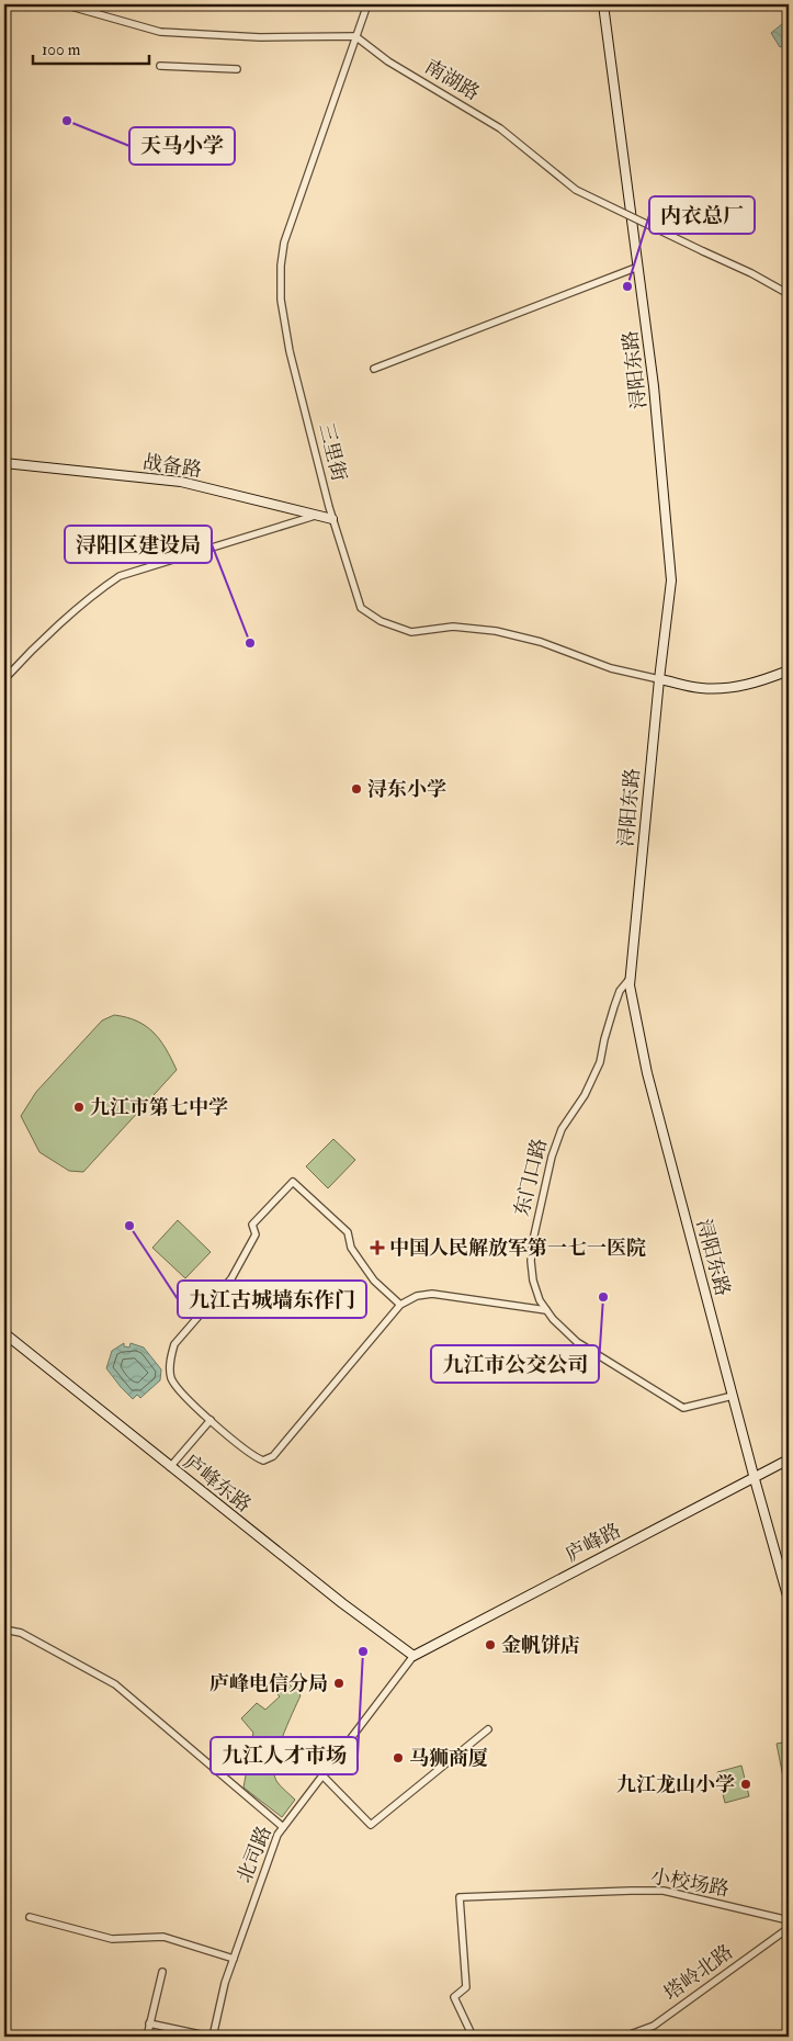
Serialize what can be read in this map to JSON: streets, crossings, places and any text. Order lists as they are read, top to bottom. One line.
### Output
{"streets":{"main road":["浔阳东路","战备路","庐峰东路","庐峰路"],"street":["南湖路","三里街","东门口路","北司路","小校场路","塔岭北路"]},"crossings":[["南湖路","三里街"],["浔阳东路","三里街"],["浔阳东路","东门口路"],["浔阳东路","庐峰路"],["三里街","战备路"],["庐峰东路","庐峰路"],["庐峰东路","北司路"],["庐峰路","北司路"]],"places":{"other":["天马小学","内衣总厂","浔阳区建设局","浔东小学","九江市第七中学","九江古城墙东作门","九江市公交公司","金帆饼店","九江人才市场","庐峰电信分局","马狮商厦","九江龙山小学"],"health":["中国人民解放军第一七一医院"]},"scale_bar":"100 m"}
